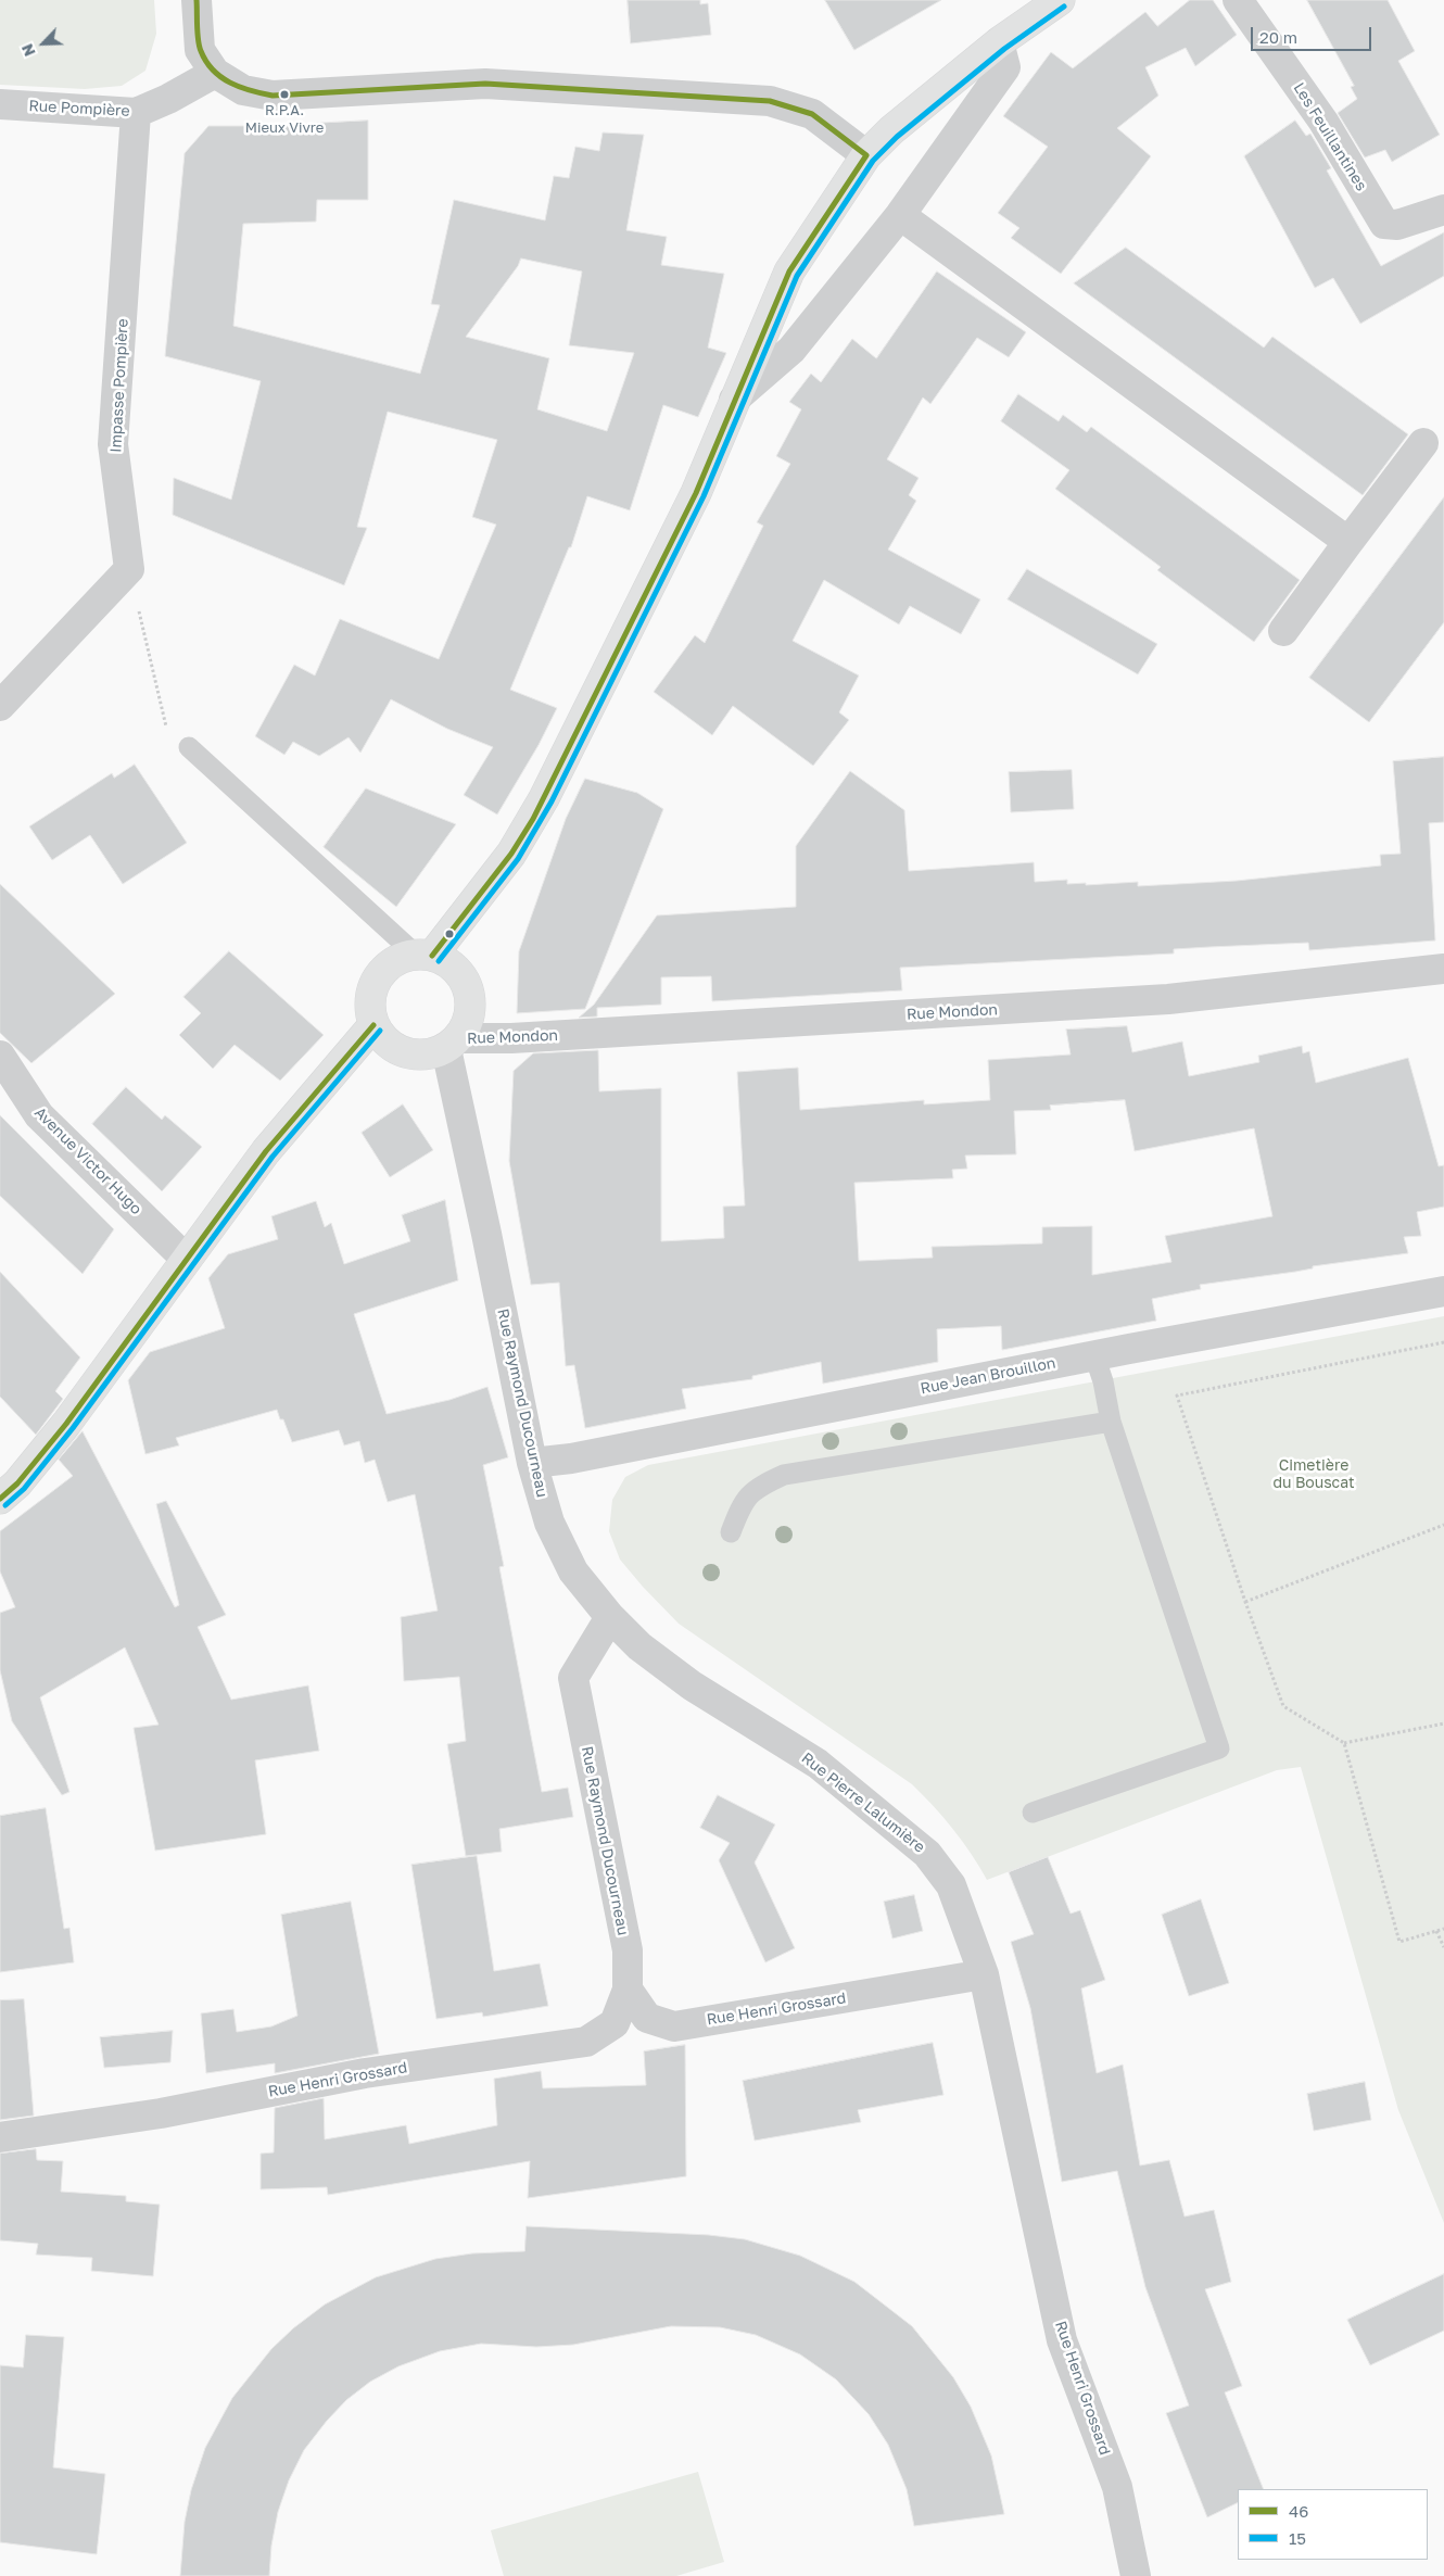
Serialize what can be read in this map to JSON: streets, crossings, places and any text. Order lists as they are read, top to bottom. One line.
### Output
{"streets":{"street":["Rue Pompière","Les Feuillantines","Impasse Pompière","Rue Mondon","Avenue Victor Hugo","Rue Jean Brouillon","Rue Raymond Ducourneau","Rue Pierre Lalumière","Rue Henri Grossard"]},"crossings":[["Rue Pompière","Impasse Pompière"],["Rue Mondon","Rue Raymond Ducourneau"],["Rue Jean Brouillon","Rue Raymond Ducourneau"],["Rue Raymond Ducourneau","Rue Pierre Lalumière"],["Rue Raymond Ducourneau","Rue Henri Grossard"],["Rue Pierre Lalumière","Rue Henri Grossard"]],"parks":["Cimetière du Bouscat"],"places":["R.P.A. Mieux Vivre"],"lines":["transit line 46","transit line 15"],"legend":["46","15"],"scale_bar":"20 m","north":"bottom left"}
